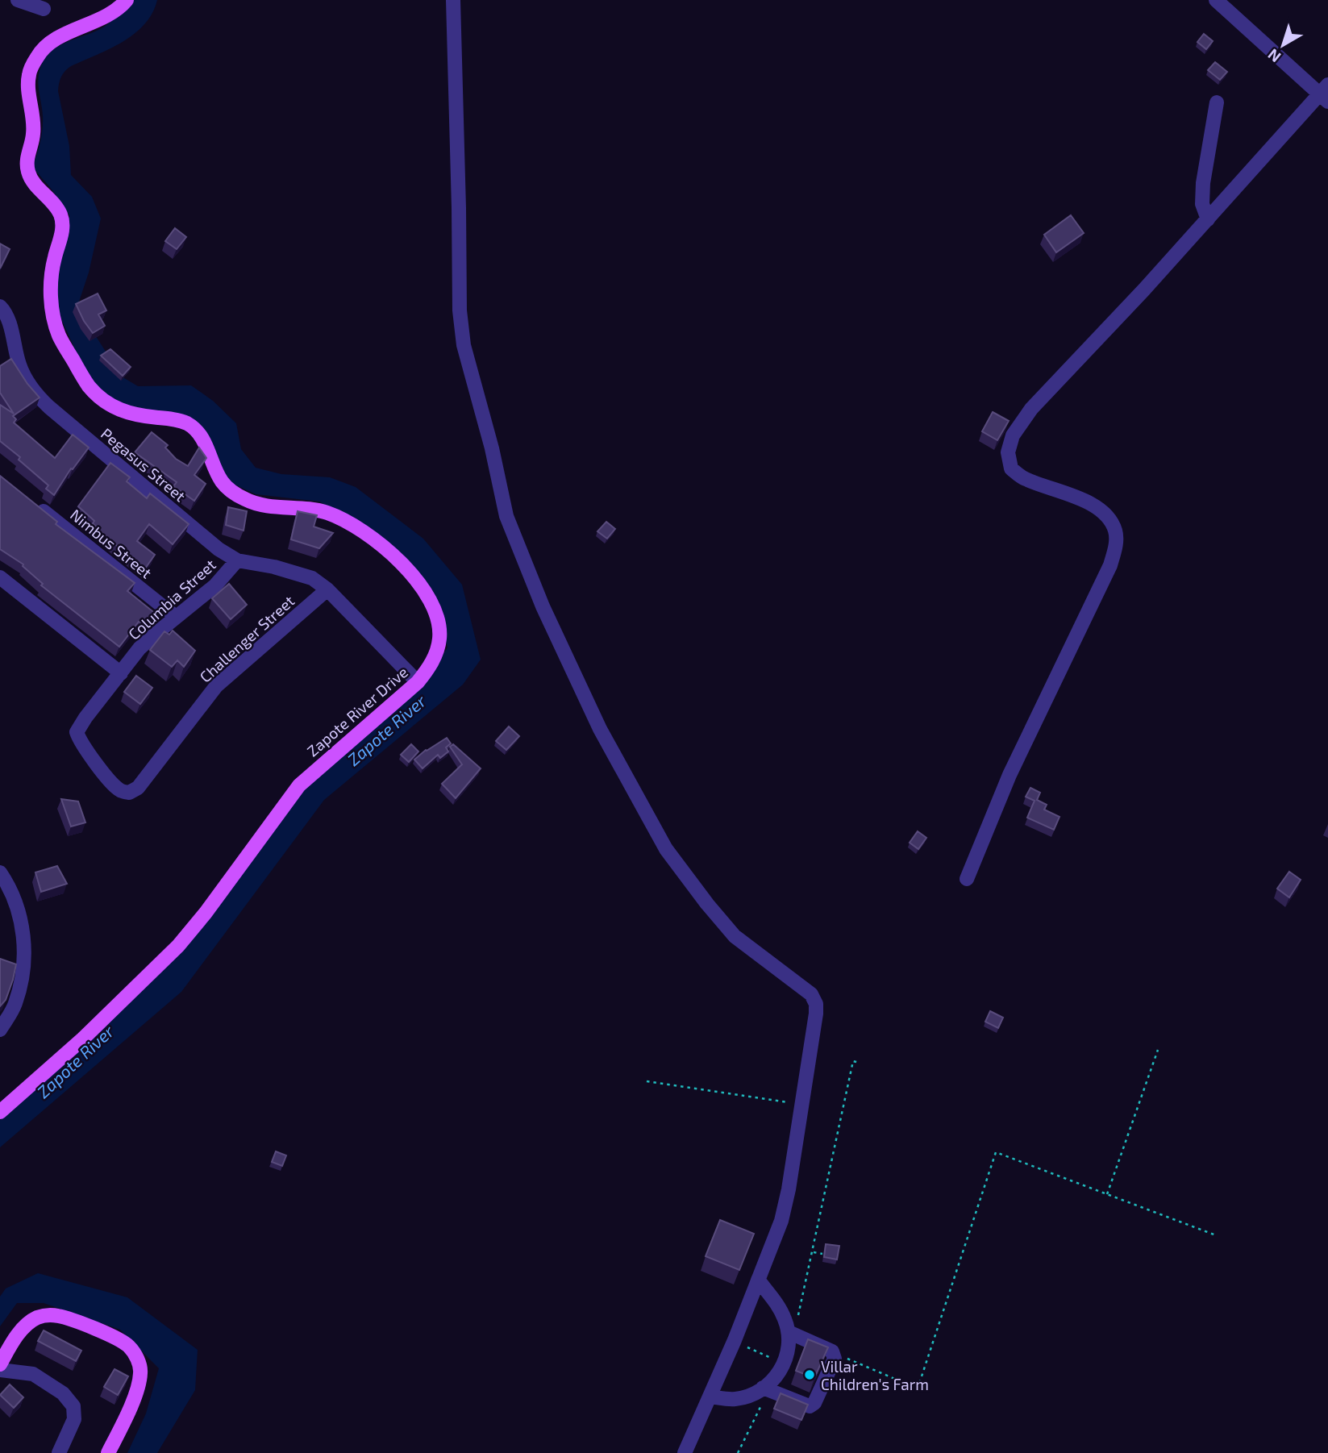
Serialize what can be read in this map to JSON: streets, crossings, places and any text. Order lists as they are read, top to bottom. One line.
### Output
{"streets":{"main road":["Zapote River Drive"],"street":["Pegasus Street","Nimbus Street","Columbia Street","Challenger Street"]},"crossings":[["Pegasus Street","Columbia Street"],["Pegasus Street","Challenger Street"],["Pegasus Street","Zapote River Drive"],["Nimbus Street","Columbia Street"],["Columbia Street","Challenger Street"]],"water":["Zapote River"],"places":["Villar Children's Farm"],"north":"bottom left"}
